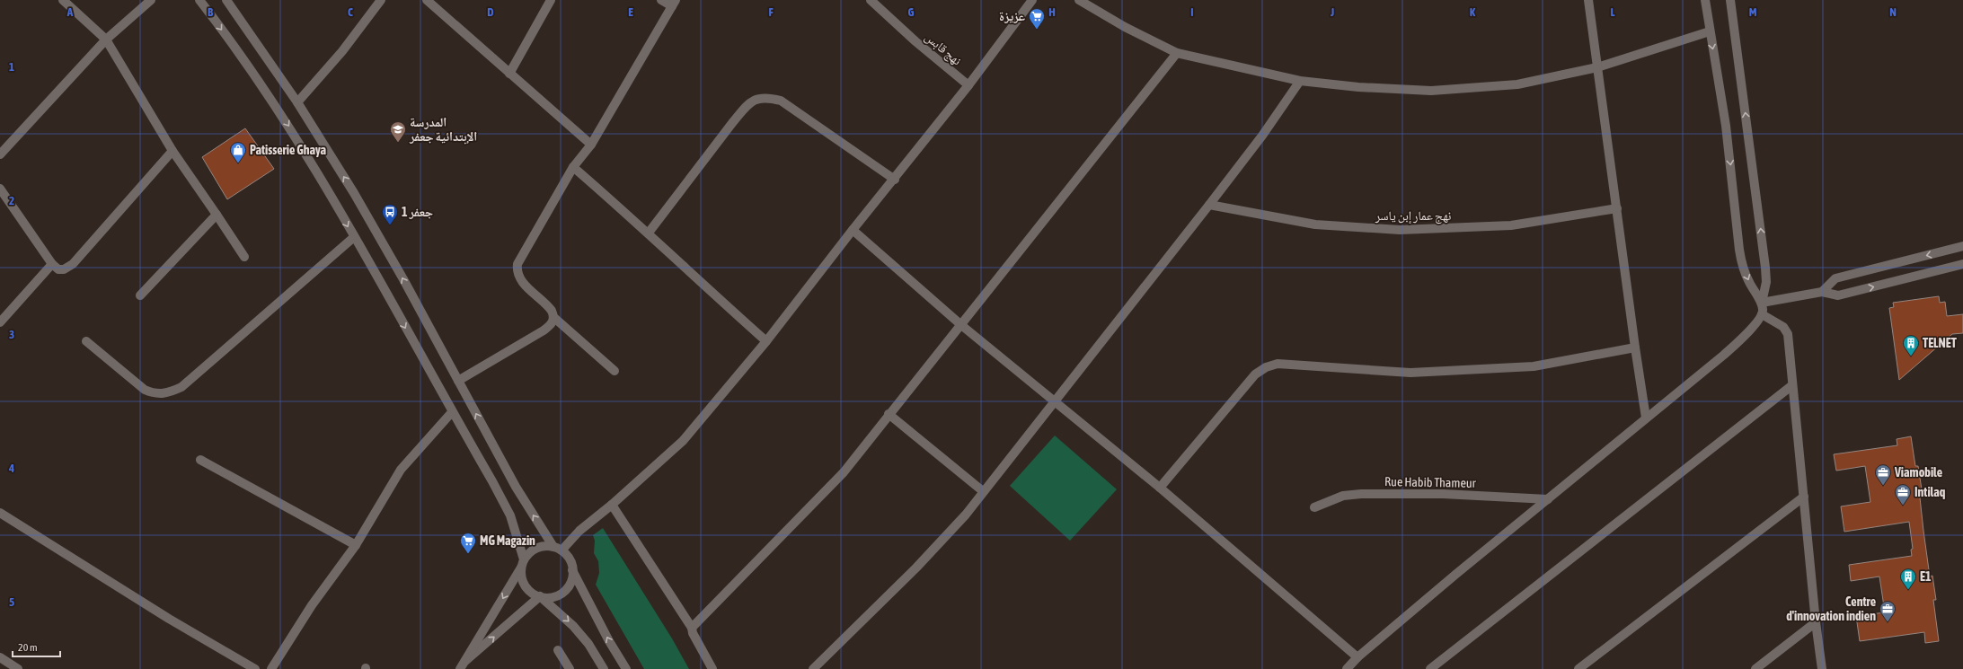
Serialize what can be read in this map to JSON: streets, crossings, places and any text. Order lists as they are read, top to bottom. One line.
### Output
{"streets":{"street":["نهج قابس","نهج عمار إبن ياسر","Rue Habib Thameur"]},"places":{"supermarket":["عزيزة","MG Magazin"],"school or university":["المدرسة الإبتدائية جعفر"],"shop":["Patisserie Ghaya"],"bus stop":["جعفر 1"],"building":["TELNET","E1"],"office":["Viamobile","Intilaq","Centre d'innovation indien"]},"scale_bar":"20 m","grid":{"columns":["A","B","C","D","E","F","G","H","I","J","K","L","M","N"],"rows":["1","2","3","4","5"]}}
